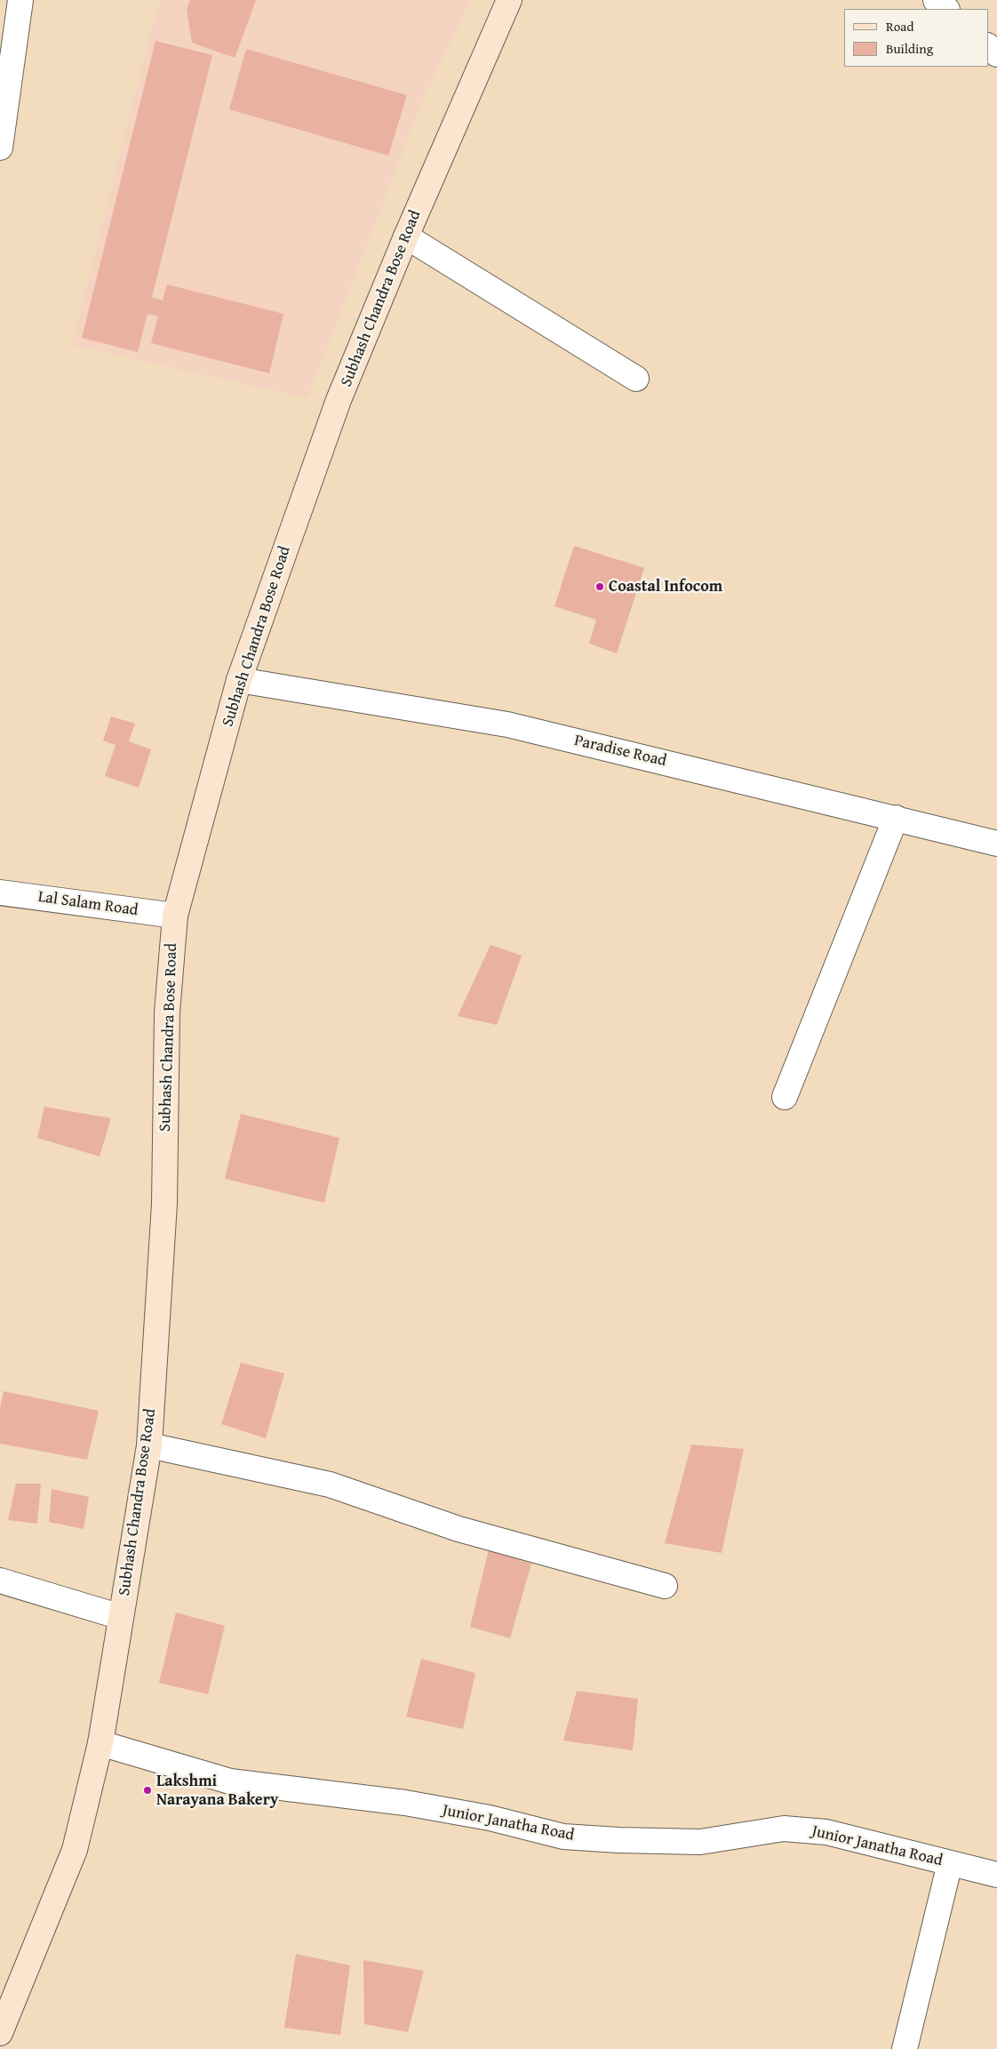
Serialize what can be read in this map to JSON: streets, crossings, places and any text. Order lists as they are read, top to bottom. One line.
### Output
{"streets":{"main road":["Subhash Chandra Bose Road"],"street":["Paradise Road","Lal Salam Road","Junior Janatha Road"]},"crossings":[["Subhash Chandra Bose Road","Paradise Road"],["Subhash Chandra Bose Road","Lal Salam Road"],["Subhash Chandra Bose Road","Junior Janatha Road"]],"places":["Coastal Infocom","Lakshmi Narayana Bakery"],"legend":["Road","Building"]}
